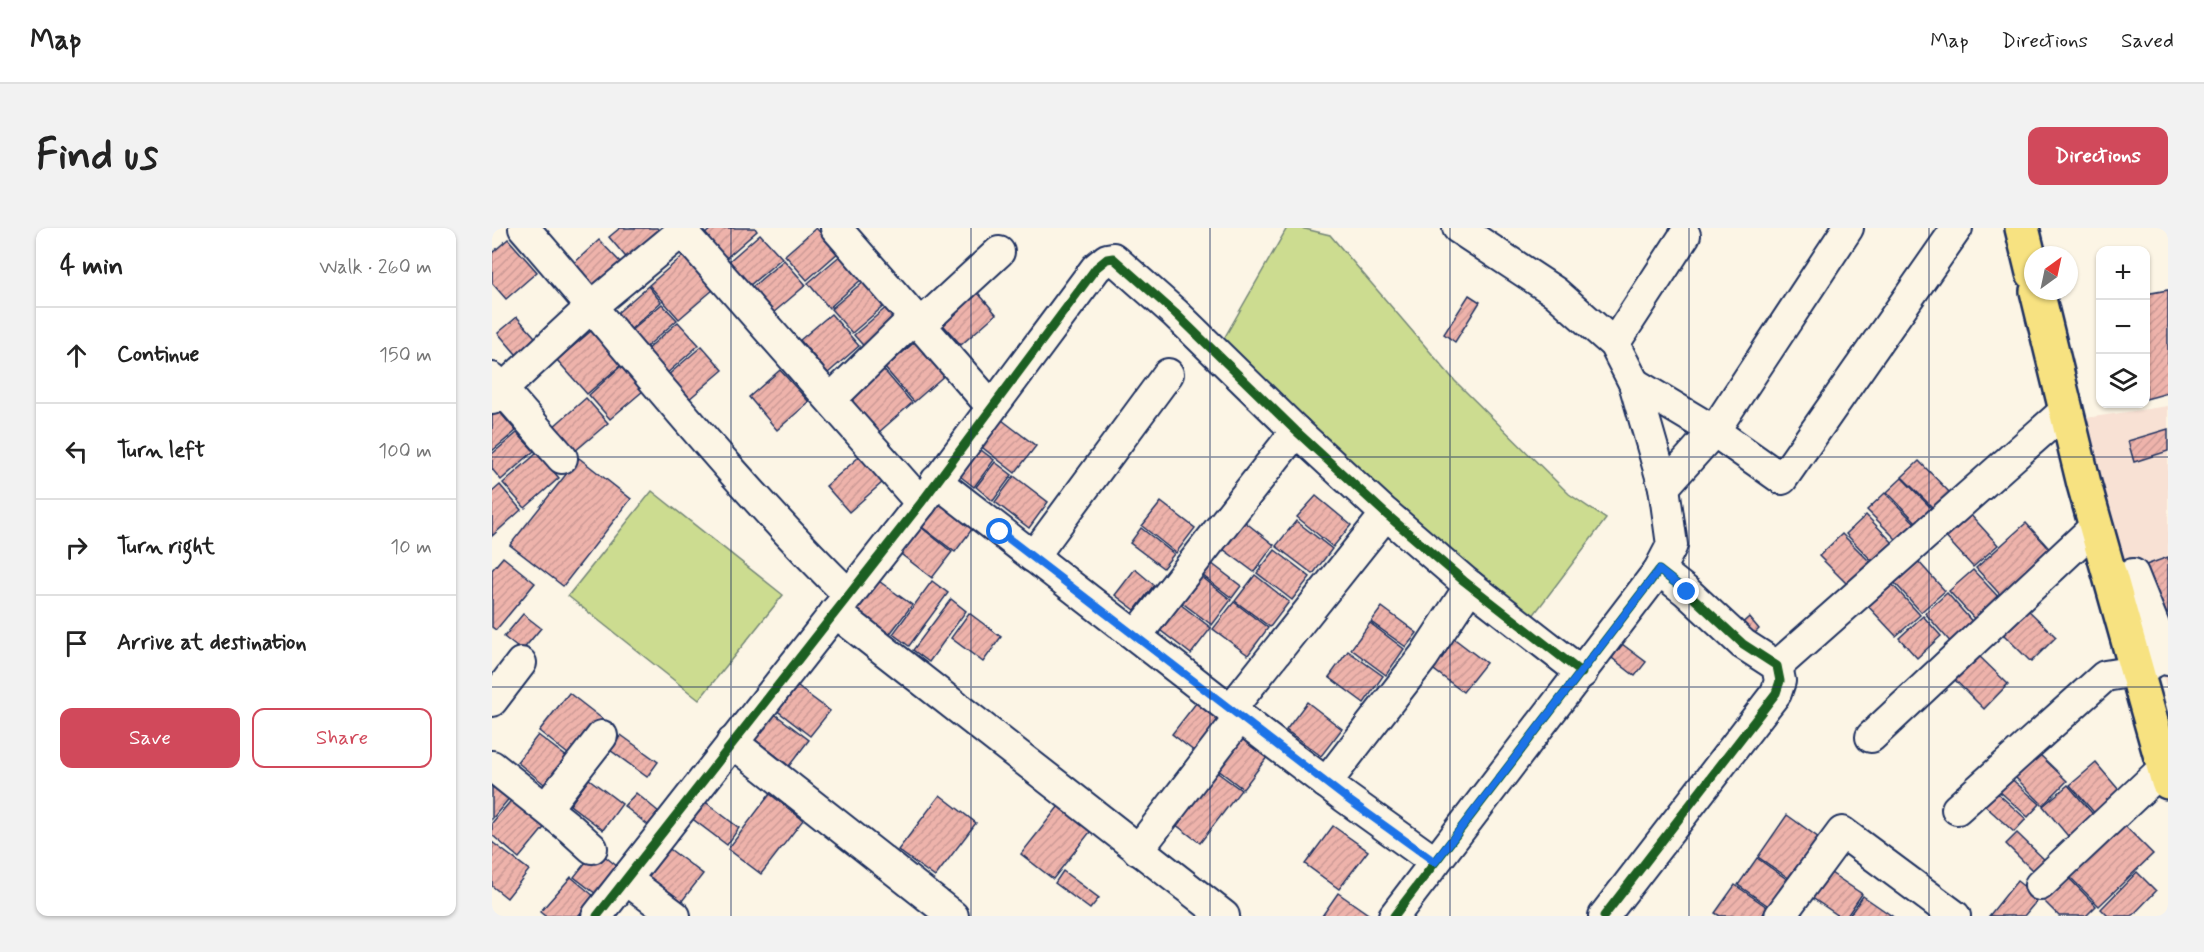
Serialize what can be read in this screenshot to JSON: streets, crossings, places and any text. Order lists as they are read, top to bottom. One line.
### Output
{"north":"top right","page":{"header":"Map","nav":["Map","Directions","Saved"],"buttons":["Directions",["Save","Share"]],"title":"Find us","heading":["4 min","Walk · 260 m"],"map_buttons":["+","−"],"list":[["Continue","150 m"],["Turn left","100 m"],["Turn right","10 m"],"Arrive at destination"]}}
